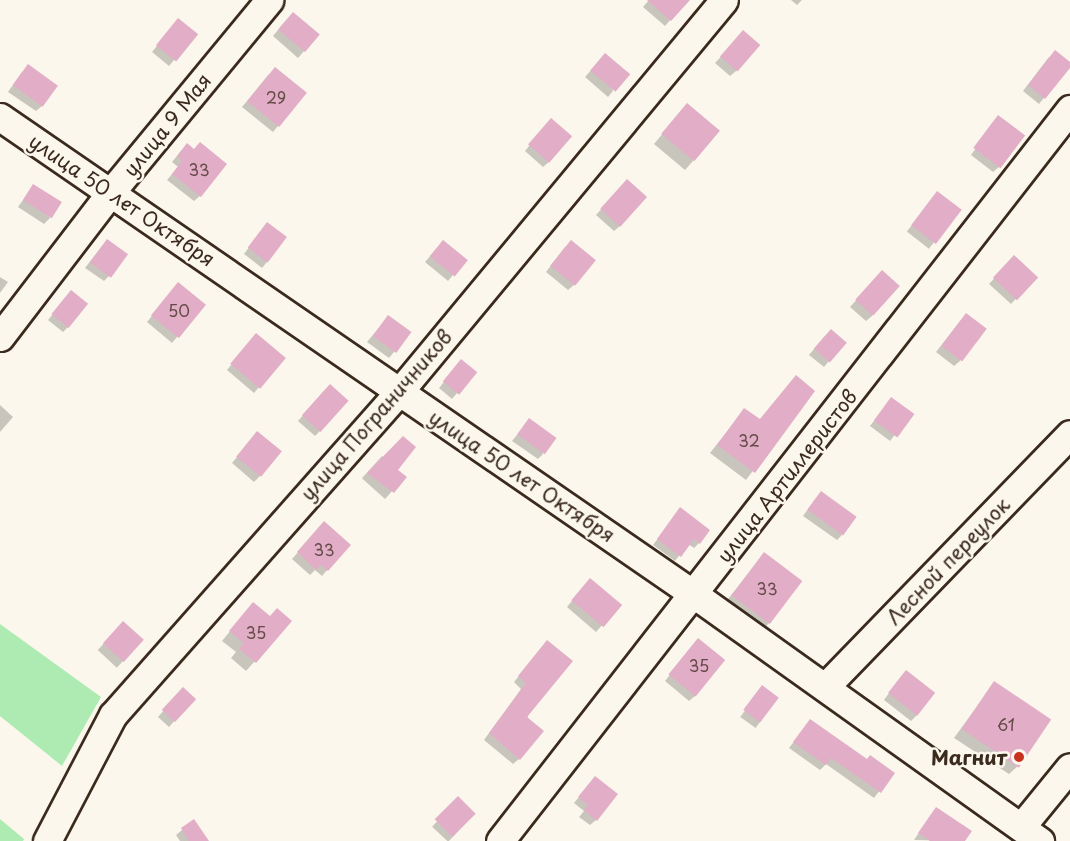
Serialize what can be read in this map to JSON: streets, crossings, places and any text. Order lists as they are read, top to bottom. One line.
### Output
{"streets":{"street":["улица 9 Мая","улица 50 лет Октября","улица Пограничников","улица Артиллеристов","Лесной переулок"]},"crossings":[["улица 9 Мая","улица 50 лет Октября"],["улица 50 лет Октября","улица Пограничников"],["улица 50 лет Октября","улица Артиллеристов"],["улица 50 лет Октября","Лесной переулок"]],"places":["Магнит"],"house_numbers":["29","33","50","32","33","33","35","35","61"]}
